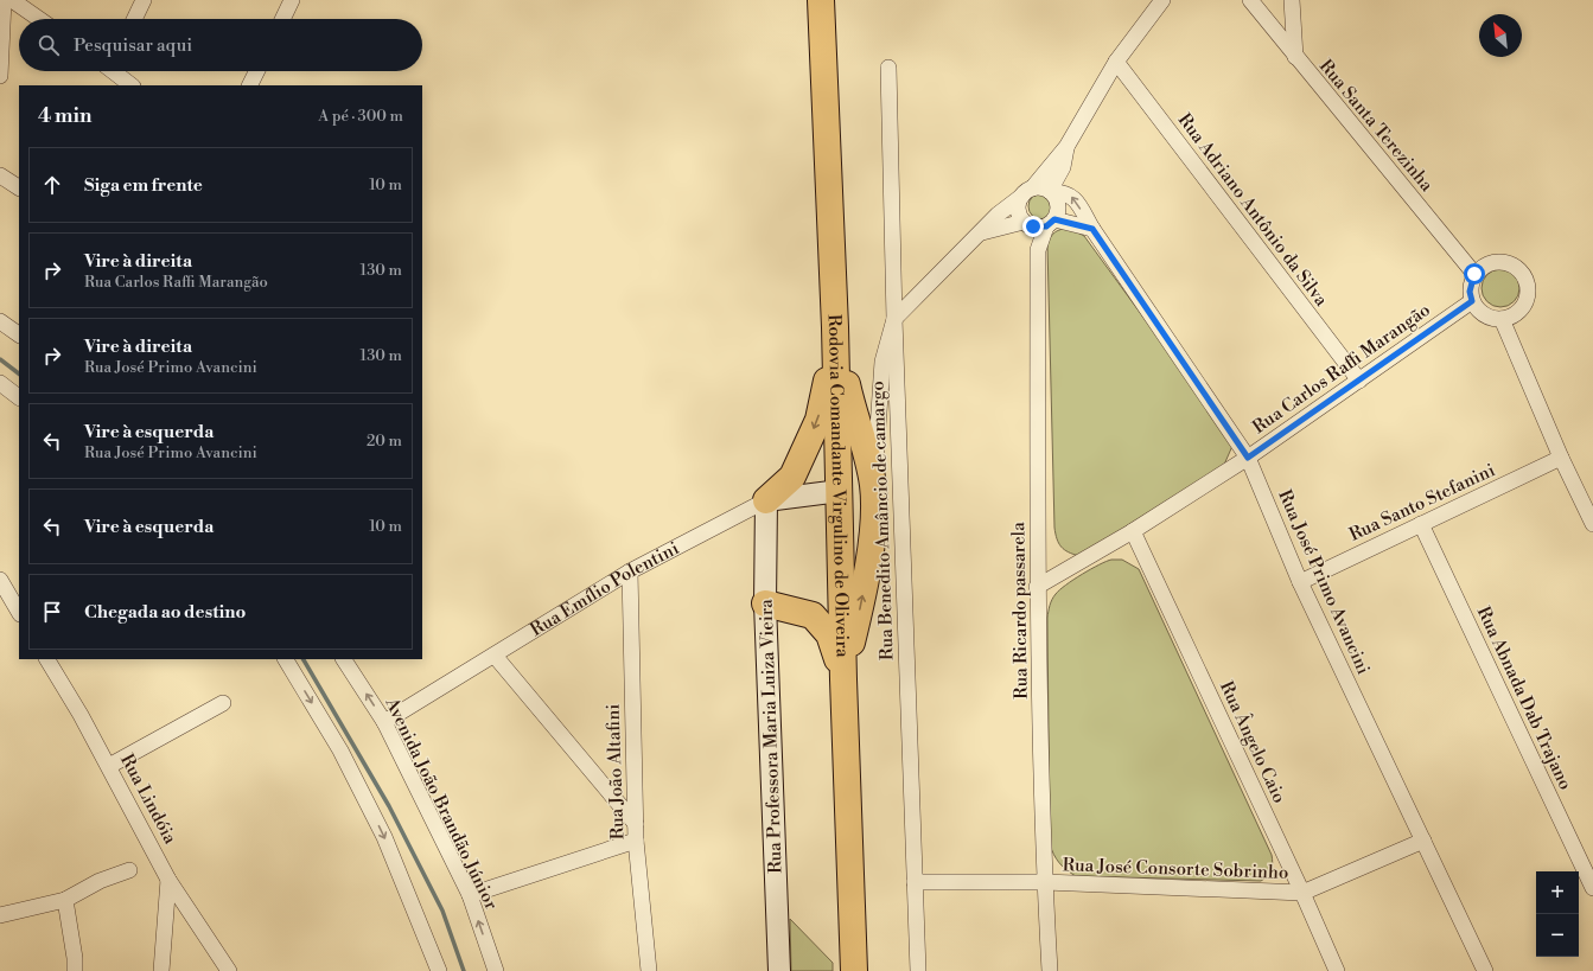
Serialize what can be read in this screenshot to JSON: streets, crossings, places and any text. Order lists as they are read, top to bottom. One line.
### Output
{"streets":{"highway":["Rodovia Comandante Virgulino de Oliveira"],"street":["Rua Santa Terezinha","Rua Adriano Antônio da Silva","Rua Carlos Raffi Marangão","Rua Santo Stefanini","Rua Benedito Amâncio de camargo","Rua José Primo Avancini","Rua Emílio Polentini","Rua Ricardo passarela","Rua Abnada Dab Trajano","Rua Professora Maria Luiza Vieira","Rua Ângelo Caio","Rua João Altafini","Rua Lindóia","Avenida João Brandão Júnior","Rua José Consorte Sobrinho"]},"crossings":[["Rua Santa Terezinha","Rua Carlos Raffi Marangão"],["Rua Adriano Antônio da Silva","Rua Carlos Raffi Marangão"],["Rua Carlos Raffi Marangão","Rua José Primo Avancini"],["Rua Carlos Raffi Marangão","Rua Ricardo passarela"],["Rua Carlos Raffi Marangão","Rua Ângelo Caio"],["Rodovia Comandante Virgulino de Oliveira","Rua Emílio Polentini"],["Rua Santo Stefanini","Rua José Primo Avancini"],["Rua Santo Stefanini","Rua Abnada Dab Trajano"],["Rua Benedito Amâncio de camargo","Rua José Consorte Sobrinho"],["Rua José Primo Avancini","Rua Ricardo passarela"],["Rua José Primo Avancini","Rua José Consorte Sobrinho"],["Rua Emílio Polentini","Rua Professora Maria Luiza Vieira"],["Rua Emílio Polentini","Rua João Altafini"],["Rua Emílio Polentini","Avenida João Brandão Júnior"],["Rua Ricardo passarela","Rua José Consorte Sobrinho"],["Rua Ângelo Caio","Rua José Consorte Sobrinho"]],"north":"top left","page":{"search":"Pesquisar aqui","heading":["4 min","A pé · 300 m"],"list":[["Siga em frente","10 m"],["Vire à direita","Rua Carlos Raffi Marangão","130 m"],["Vire à direita","Rua José Primo Avancini","130 m"],["Vire à esquerda","Rua José Primo Avancini","20 m"],["Vire à esquerda","10 m"],"Chegada ao destino"],"map_buttons":["+","−"]}}
